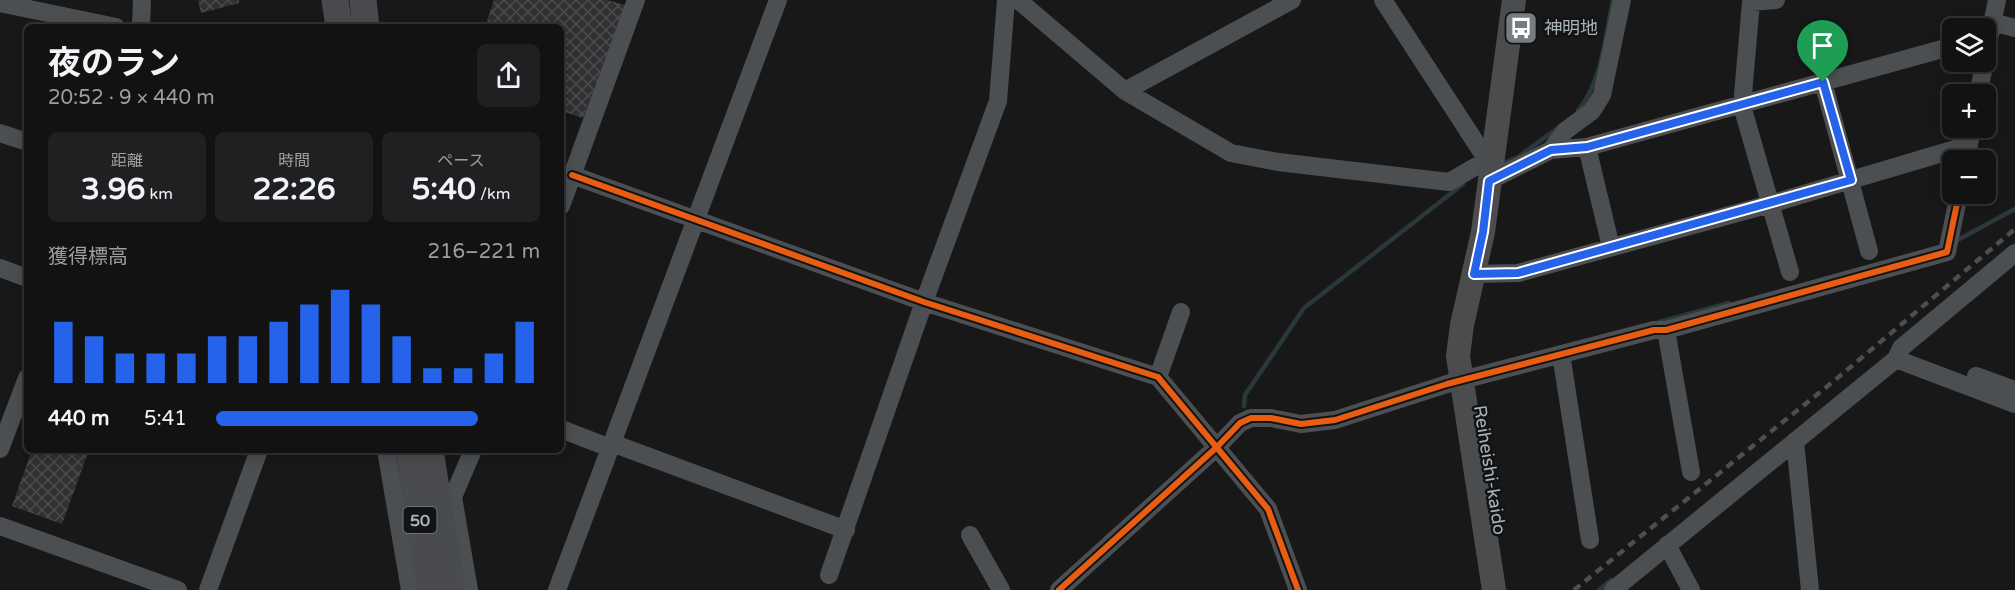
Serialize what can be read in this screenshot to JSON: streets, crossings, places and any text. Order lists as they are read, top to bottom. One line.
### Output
{"streets":{"highway":["50"],"main road":["Reiheishi-kaido"]},"places":{"bus stop":["神明地"]},"page":{"map_buttons":["+","−"],"heading":["夜のラン","20:52 · 9 × 440 m"],"stats":[["距離","3.96 km"],["時間","22:26"],["ペース","5:40 /km"]],"chart":["獲得標高","216–221 m"],"list":[{"name":"440 m","note":"5:41"}]}}
